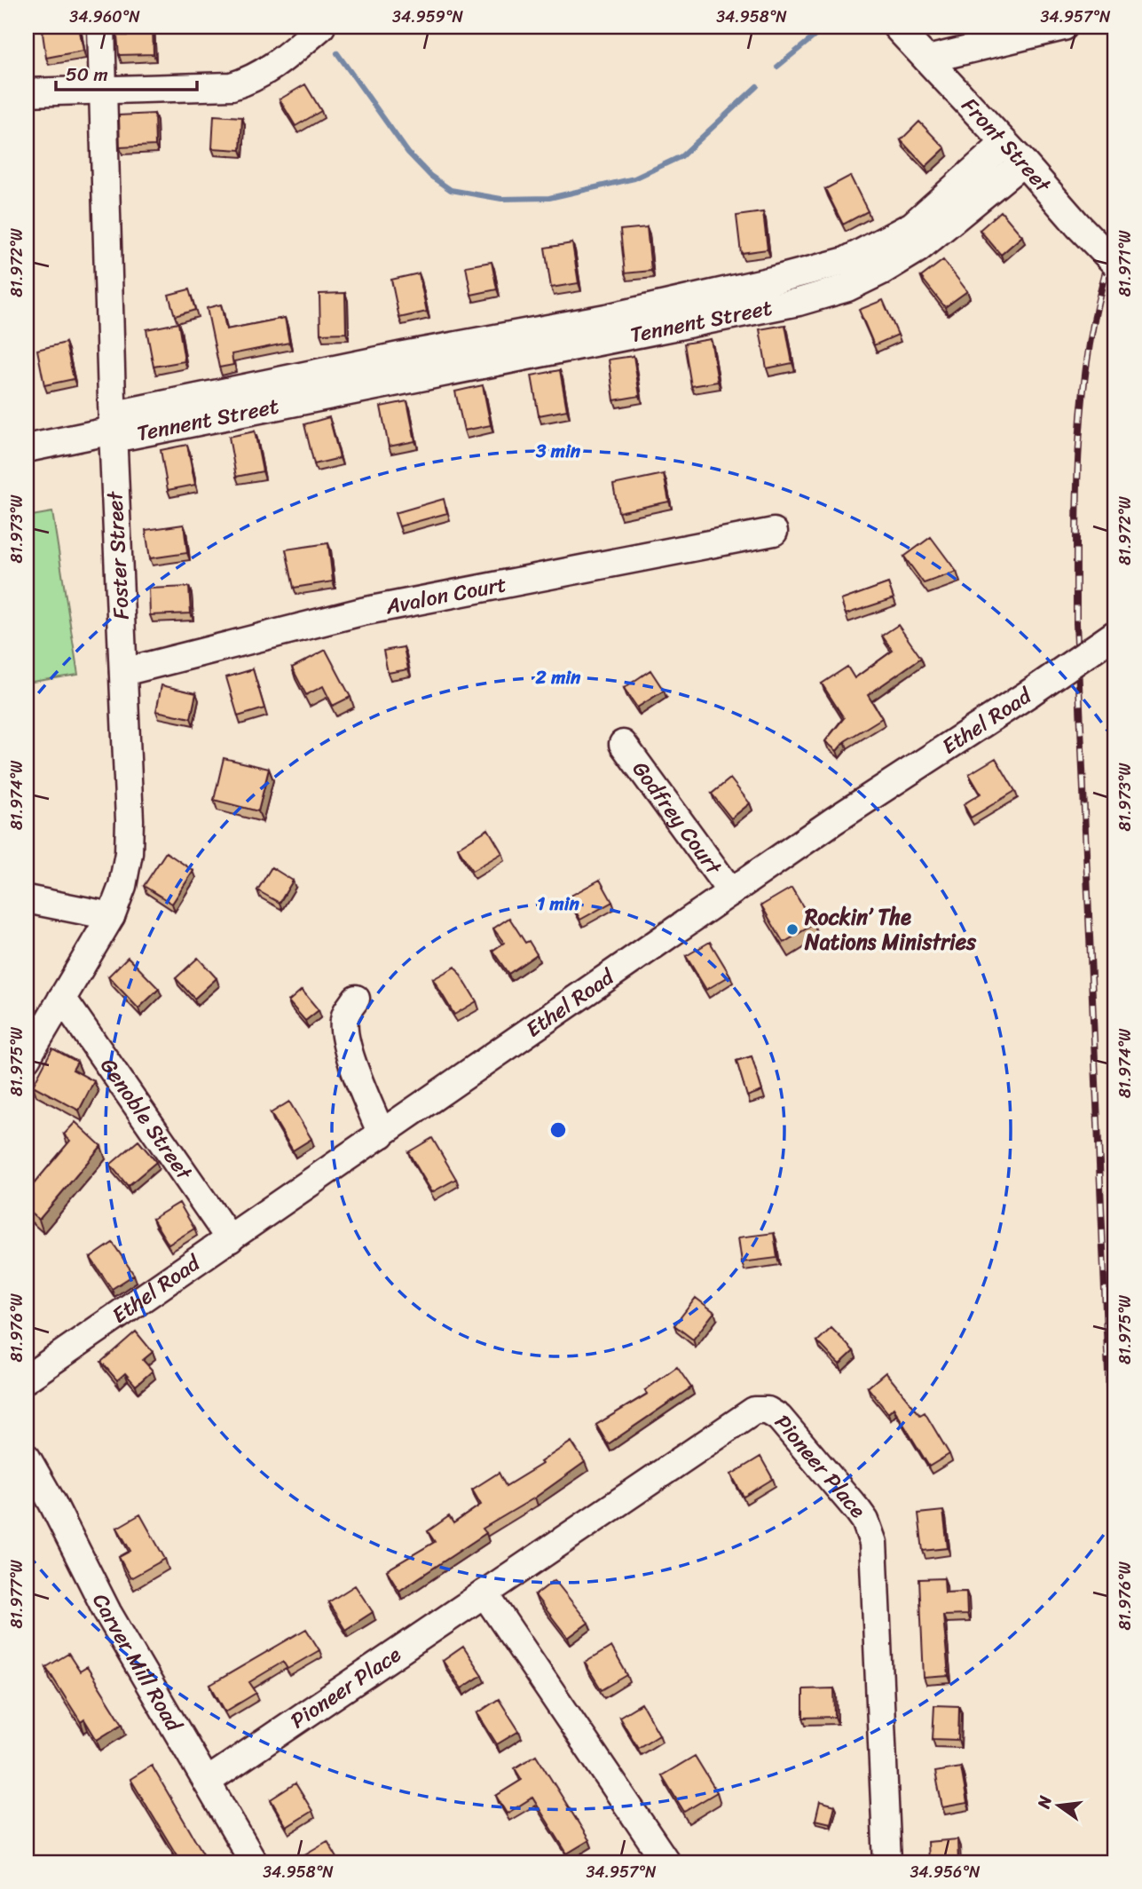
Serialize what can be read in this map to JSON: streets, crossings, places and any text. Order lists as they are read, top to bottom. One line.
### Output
{"streets":{"street":["Front Street","Tennent Street","Foster Street","Avalon Court","Ethel Road","Godfrey Court","Genoble Street","Pioneer Place","Carver Mill Road"]},"crossings":[["Front Street","Tennent Street"],["Tennent Street","Foster Street"],["Foster Street","Avalon Court"],["Foster Street","Genoble Street"],["Ethel Road","Godfrey Court"],["Ethel Road","Genoble Street"],["Pioneer Place","Carver Mill Road"]],"places":["Rockin’ The Nations Ministries"],"scale_bar":"50 m","north":"left","coordinates":["34.960°N","34.959°N","34.958°N","34.957°N","81.972°W","81.971°W","81.973°W","81.974°W","81.975°W","81.976°W","81.977°W","34.956°N"],"rings":["3 min","2 min","1 min"]}
